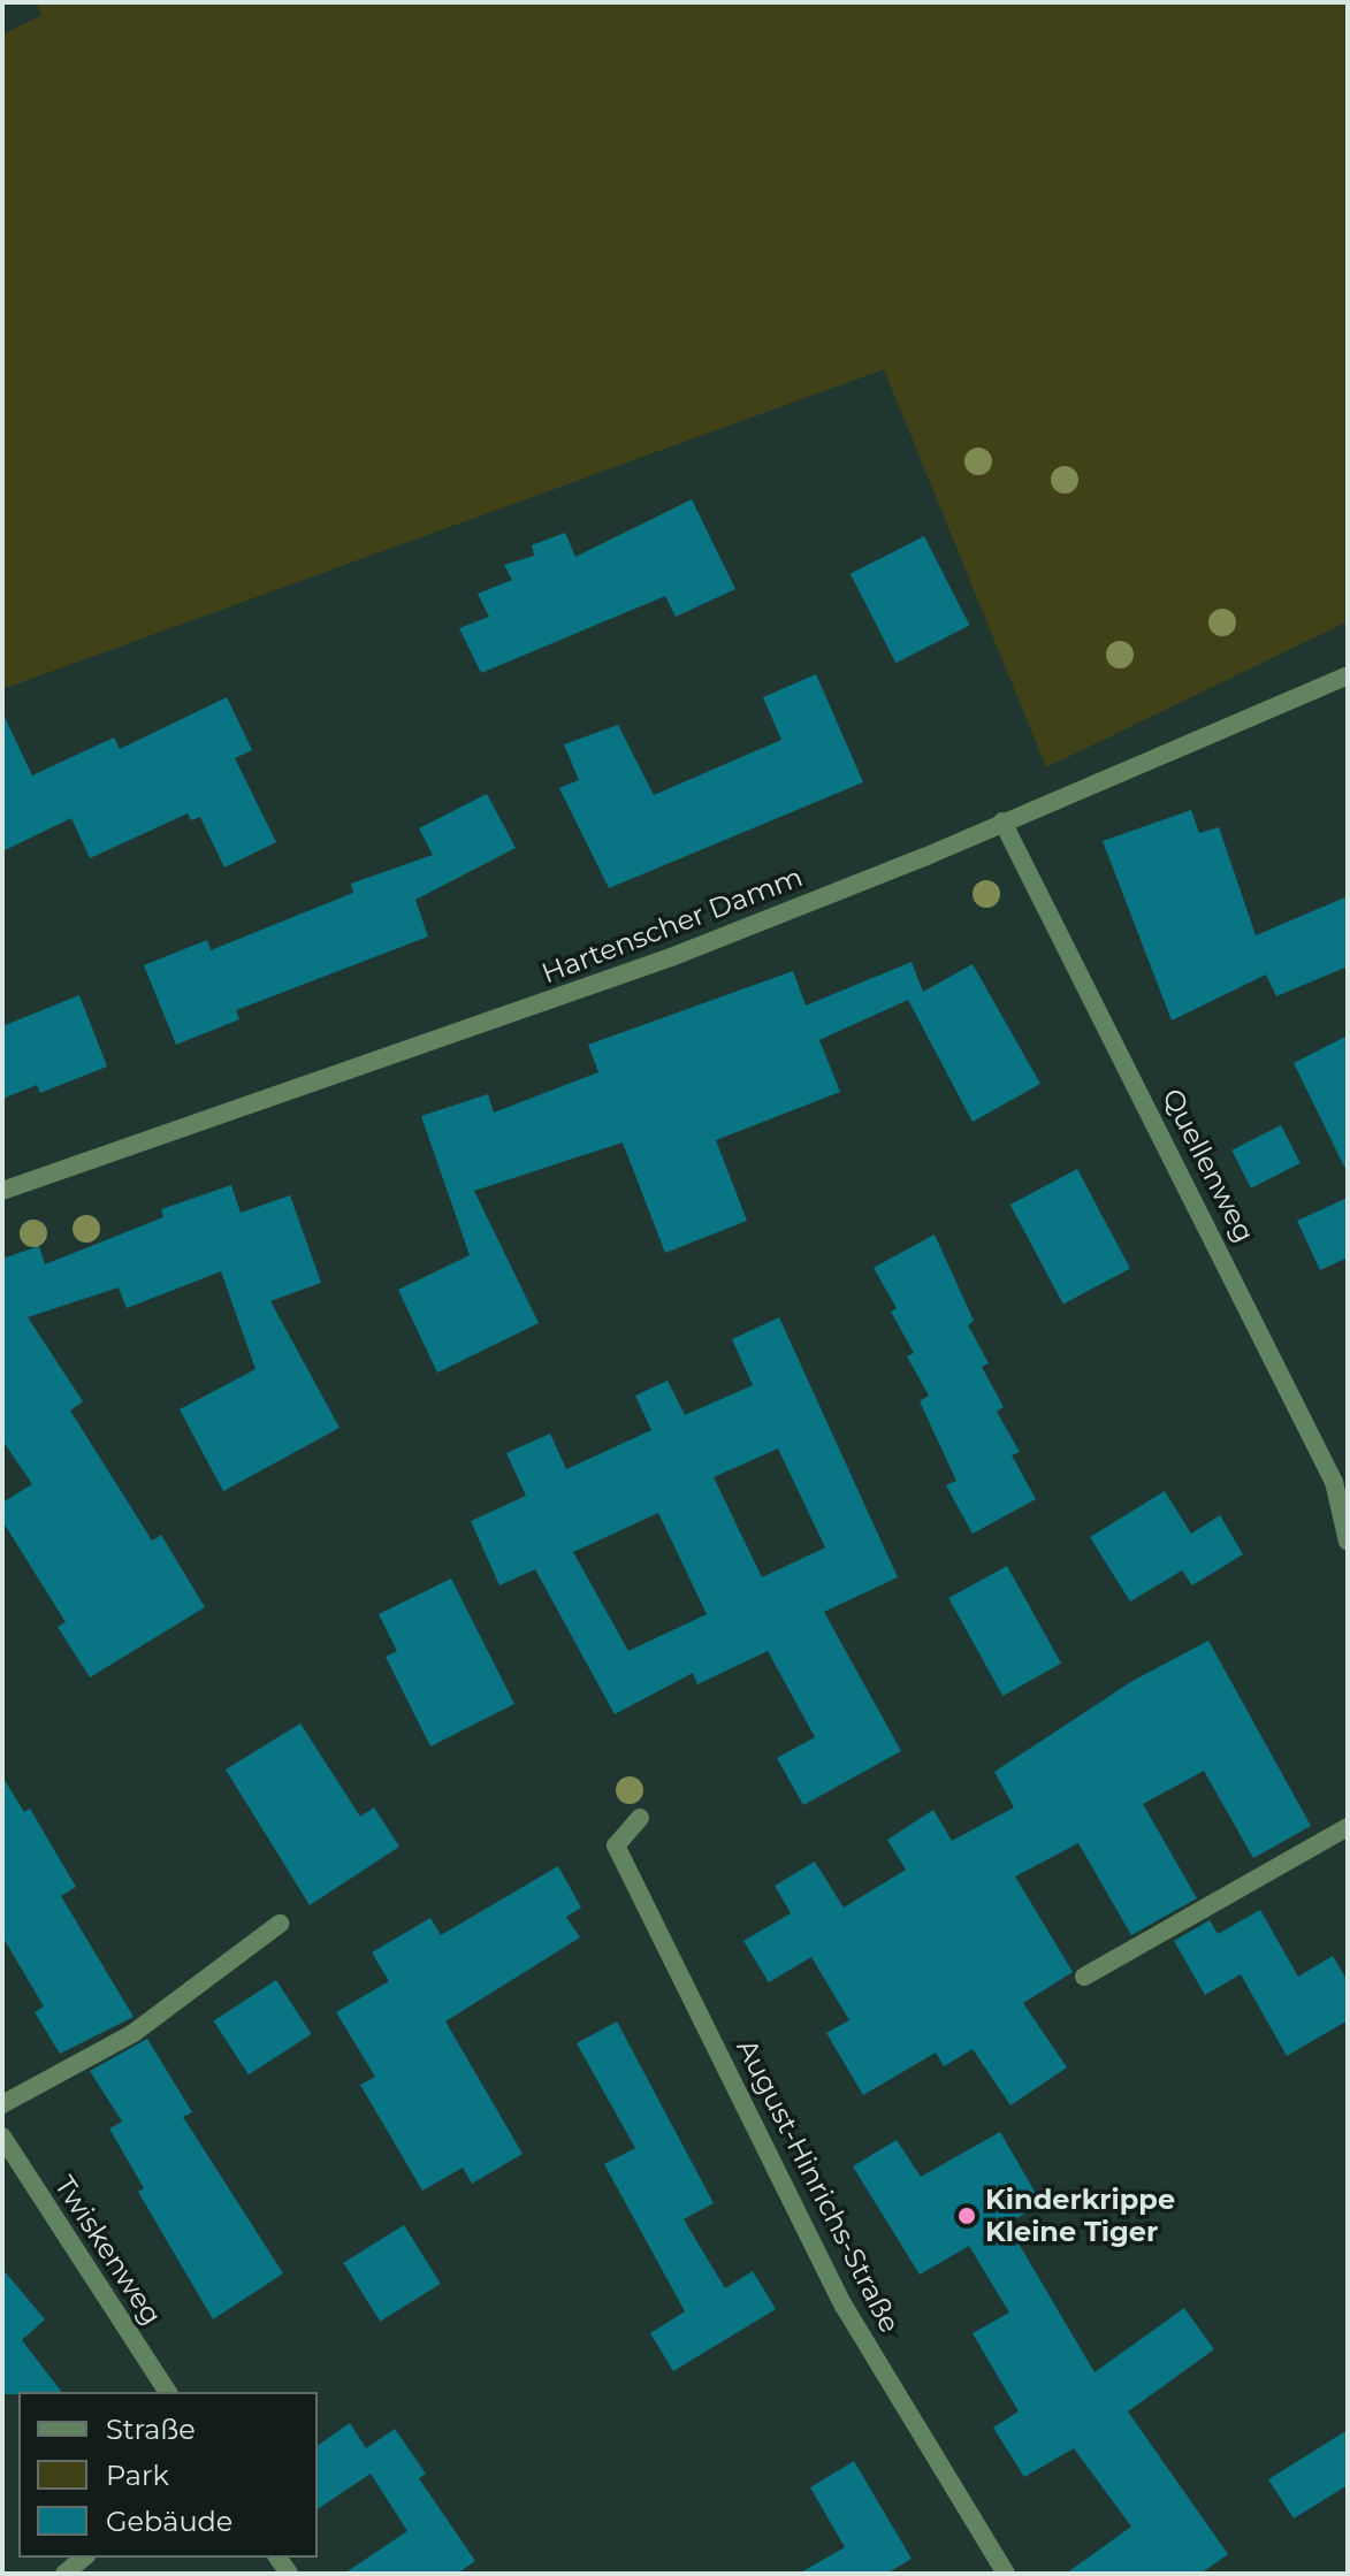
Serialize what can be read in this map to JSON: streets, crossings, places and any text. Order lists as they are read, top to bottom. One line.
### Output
{"streets":{"street":["Hartenscher Damm","Quellenweg","August-Hinrichs-Straße","Twiskenweg"]},"crossings":[["Hartenscher Damm","Quellenweg"]],"places":["Kinderkrippe Kleine Tiger"],"legend":["Straße","Park","Gebäude"]}
